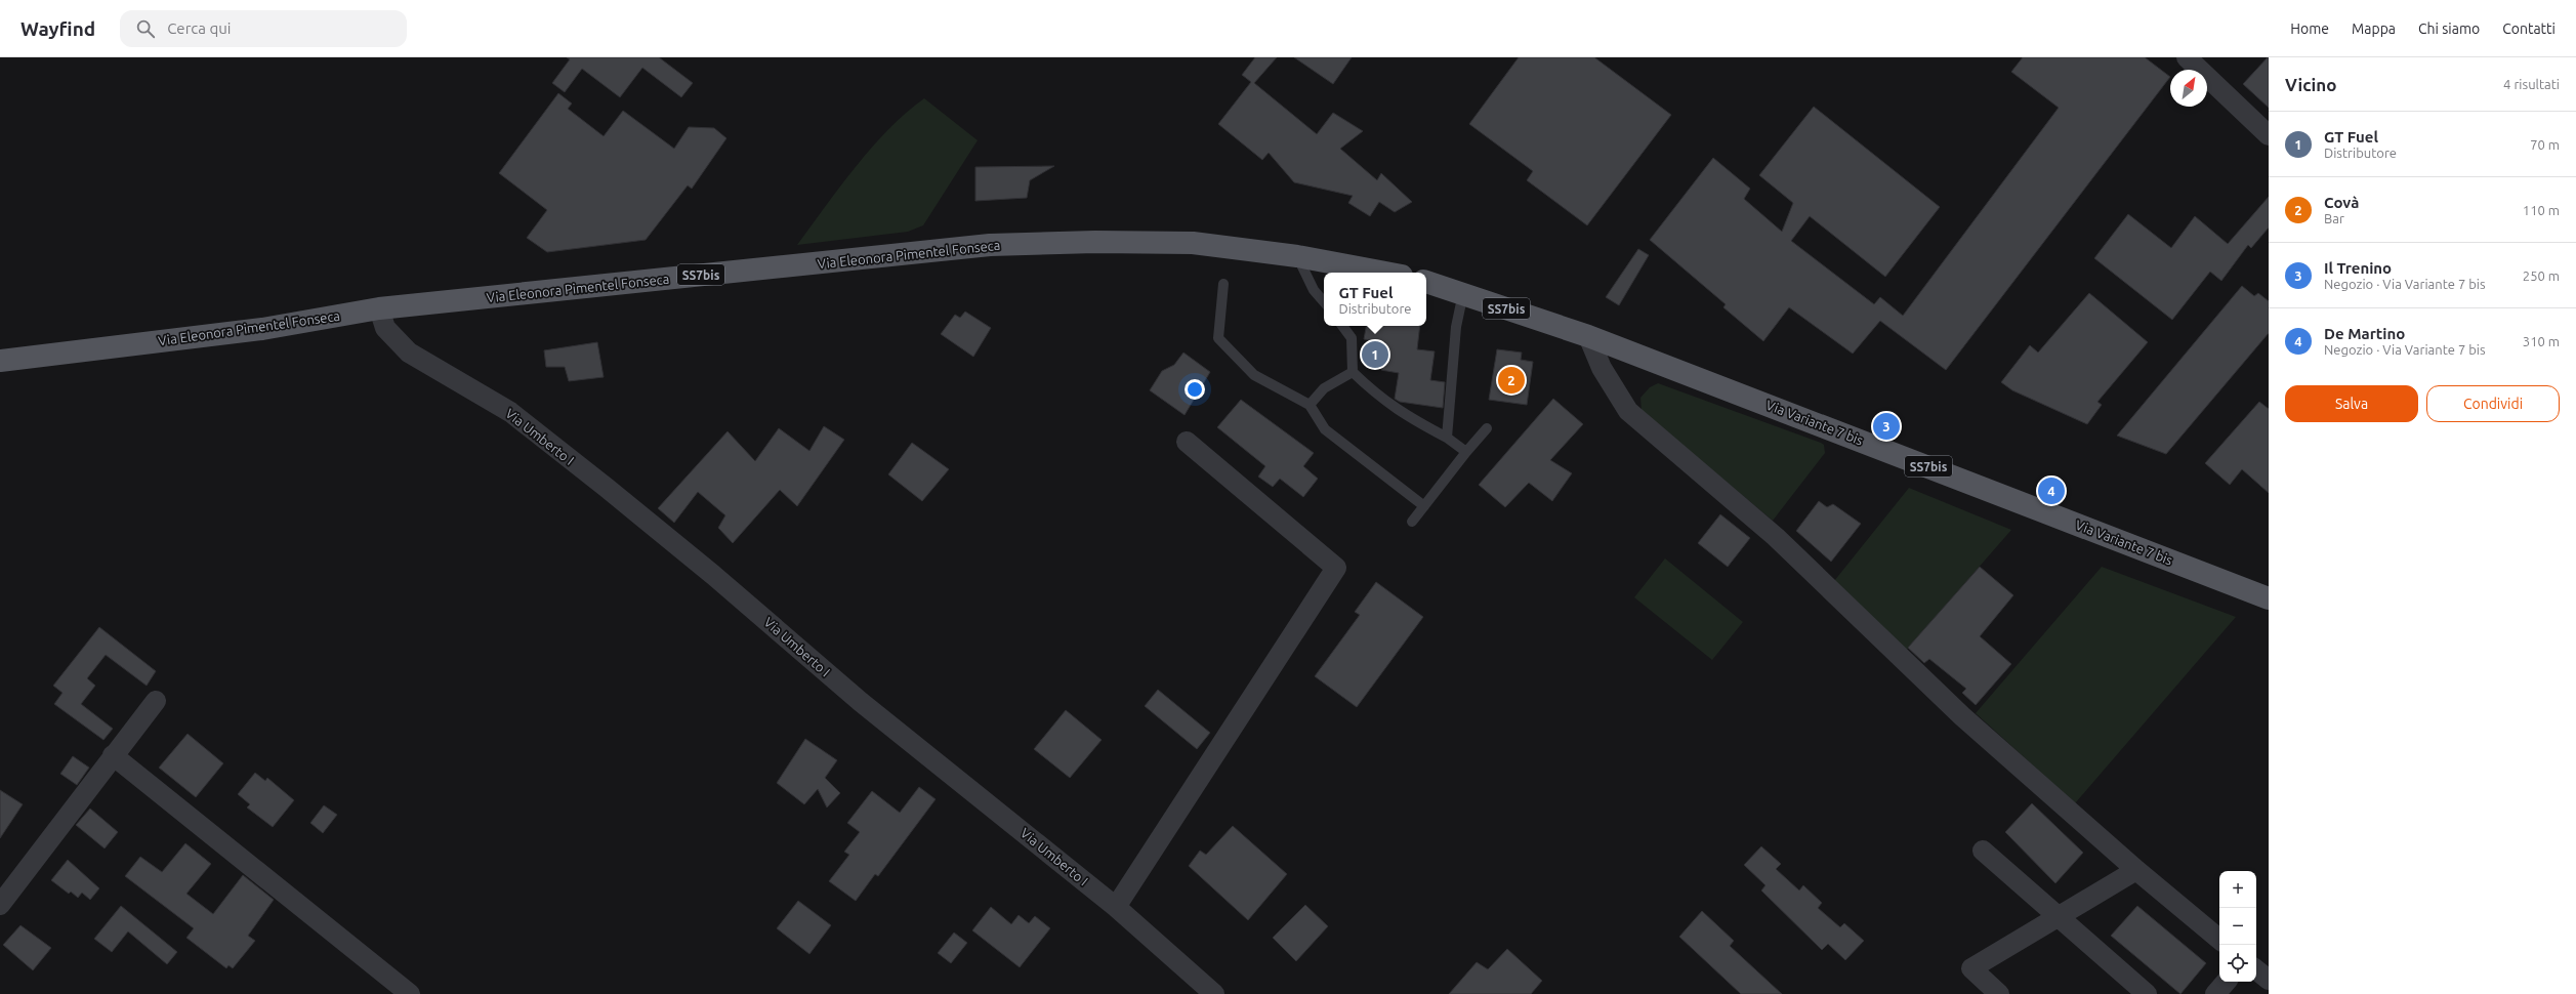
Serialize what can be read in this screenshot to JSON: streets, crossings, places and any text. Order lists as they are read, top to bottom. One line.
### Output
{"streets":{"main road":["Via Eleonora Pimentel Fonseca","SS7bis","Via Variante 7 bis"],"street":["Via Umberto I"]},"crossings":[["Via Eleonora Pimentel Fonseca","Via Umberto I"],["SS7bis","Via Variante 7 bis"]],"north":"top right","page":{"header":"Wayfind","search":"Cerca qui","nav":["Home","Mappa","Chi siamo","Contatti"],"heading":["Vicino","4 risultati"],"list":[{"mark":"1","name":"GT Fuel","note":"Distributore","value":"70 m"},{"mark":"2","name":"Covà","note":"Bar","value":"110 m"},{"mark":"3","name":"Il Trenino","note":"Negozio · Via Variante 7 bis","value":"250 m"},{"mark":"4","name":"De Martino","note":"Negozio · Via Variante 7 bis","value":"310 m"}],"popup":["GT Fuel","Distributore"],"pins":["1","2","3","4"],"buttons":["Salva","Condividi"],"map_buttons":["+","−"]}}
